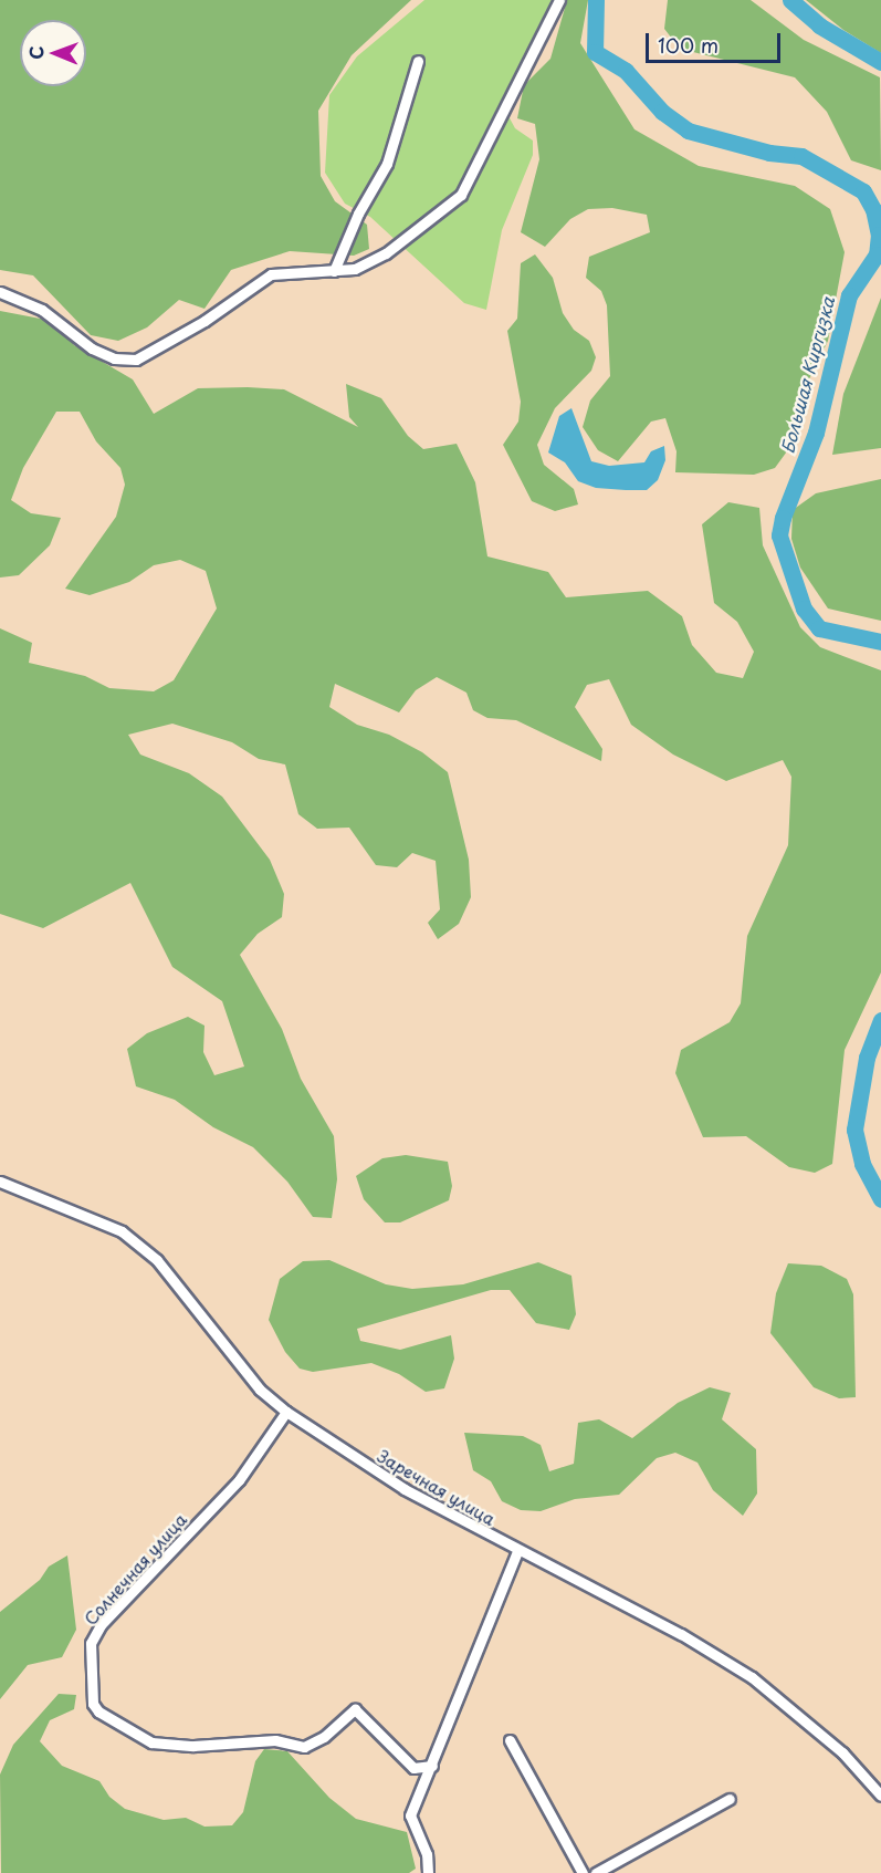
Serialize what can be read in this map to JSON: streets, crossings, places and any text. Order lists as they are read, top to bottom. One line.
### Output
{"streets":{"street":["Заречная улица","Солнечная улица"]},"crossings":[["Заречная улица","Солнечная улица"]],"water":["Большая Киргизка"],"scale_bar":"100 m","north":"left"}
